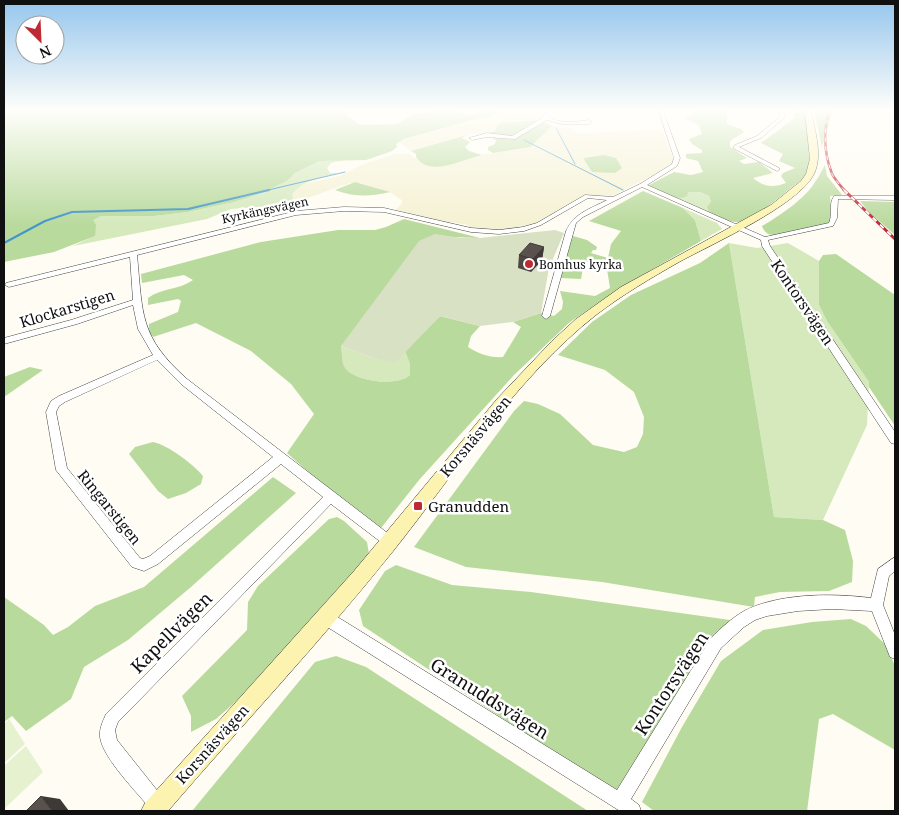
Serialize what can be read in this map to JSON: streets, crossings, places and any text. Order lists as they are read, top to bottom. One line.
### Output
{"streets":{"street":["Kyrkängsvägen","Kontorsvägen","Klockarstigen","Korsnäsvägen","Ringarstigen","Kapellvägen","Granuddsvägen"]},"crossings":[["Kontorsvägen","Granuddsvägen"],["Korsnäsvägen","Kapellvägen"],["Korsnäsvägen","Granuddsvägen"]],"places":{"other":["Bomhus kyrka"],"transit":["Granudden"]},"north":"bottom right"}
